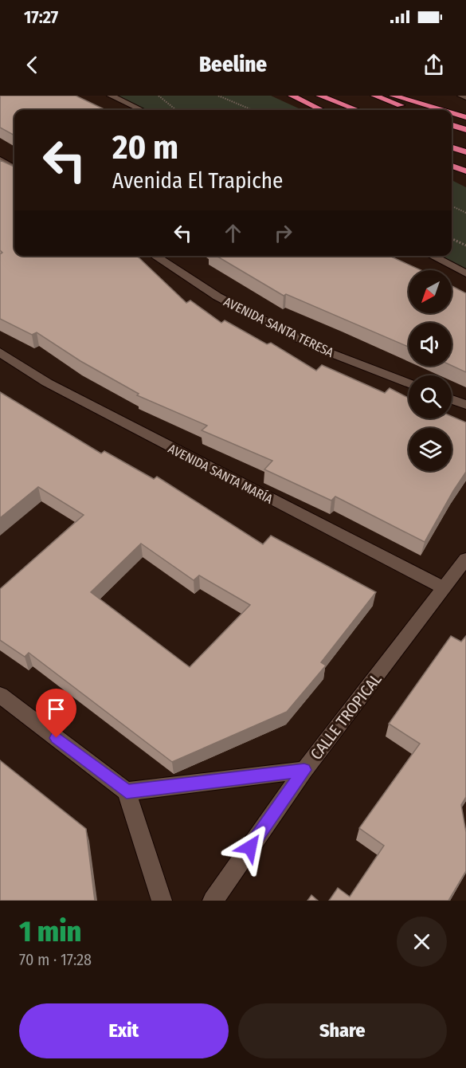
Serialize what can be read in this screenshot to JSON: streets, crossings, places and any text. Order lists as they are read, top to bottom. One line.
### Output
{"streets":{"street":["AVENIDA SANTA TERESA","AVENIDA SANTA MARÍA","CALLE TROPICAL"]},"crossings":[["AVENIDA SANTA MARÍA","CALLE TROPICAL"]],"north":"bottom left","page":{"status":"17:27","header":"Beeline","turn":["20 m","Avenida El Trapiche"],"heading":["1 min","70 m · 17:28"],"buttons":["Exit","Share"]}}
